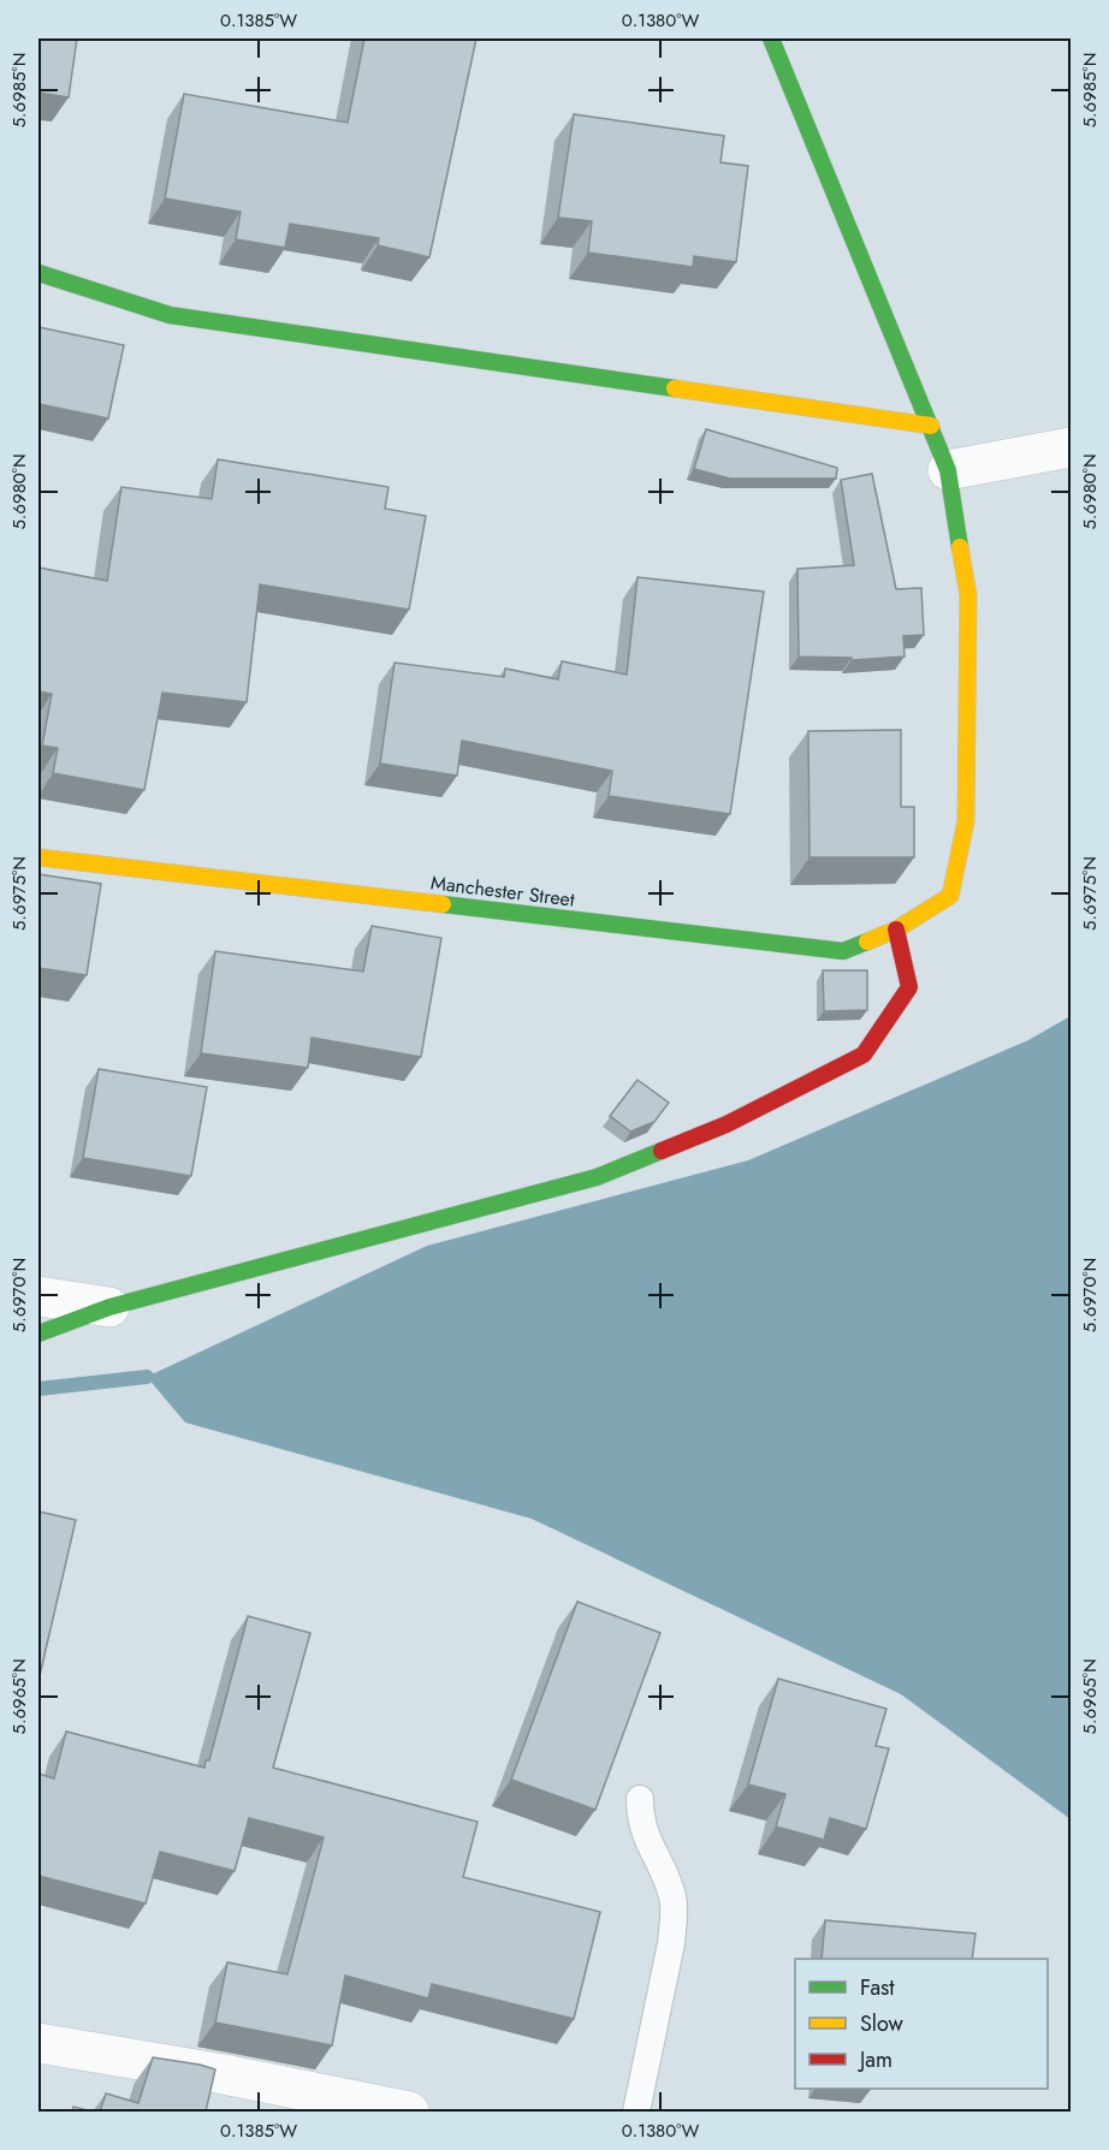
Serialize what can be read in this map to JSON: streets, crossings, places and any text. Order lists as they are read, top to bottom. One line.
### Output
{"streets":{"street":["Manchester Street"]},"legend":["Fast","Slow","Jam"],"coordinates":["0.1385°W","0.1380°W","5.6985°N","5.6980°N","5.6975°N","5.6970°N","5.6965°N"]}
